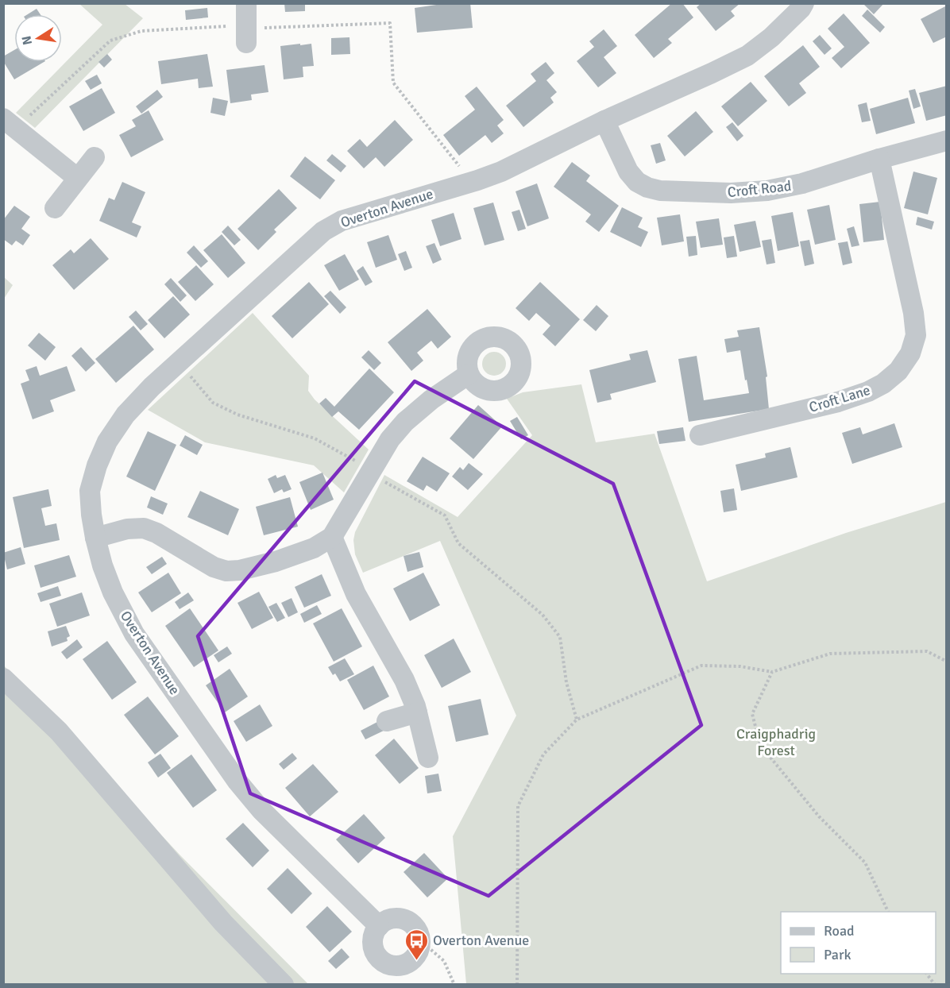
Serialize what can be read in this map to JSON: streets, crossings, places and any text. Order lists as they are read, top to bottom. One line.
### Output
{"streets":{"street":["Croft Road","Overton Avenue","Croft Lane"]},"crossings":[["Croft Road","Overton Avenue"],["Croft Road","Croft Lane"]],"parks":["Craigphadrig Forest"],"places":{"bus stop":["Overton Avenue"]},"legend":["Road","Park"],"north":"left"}
